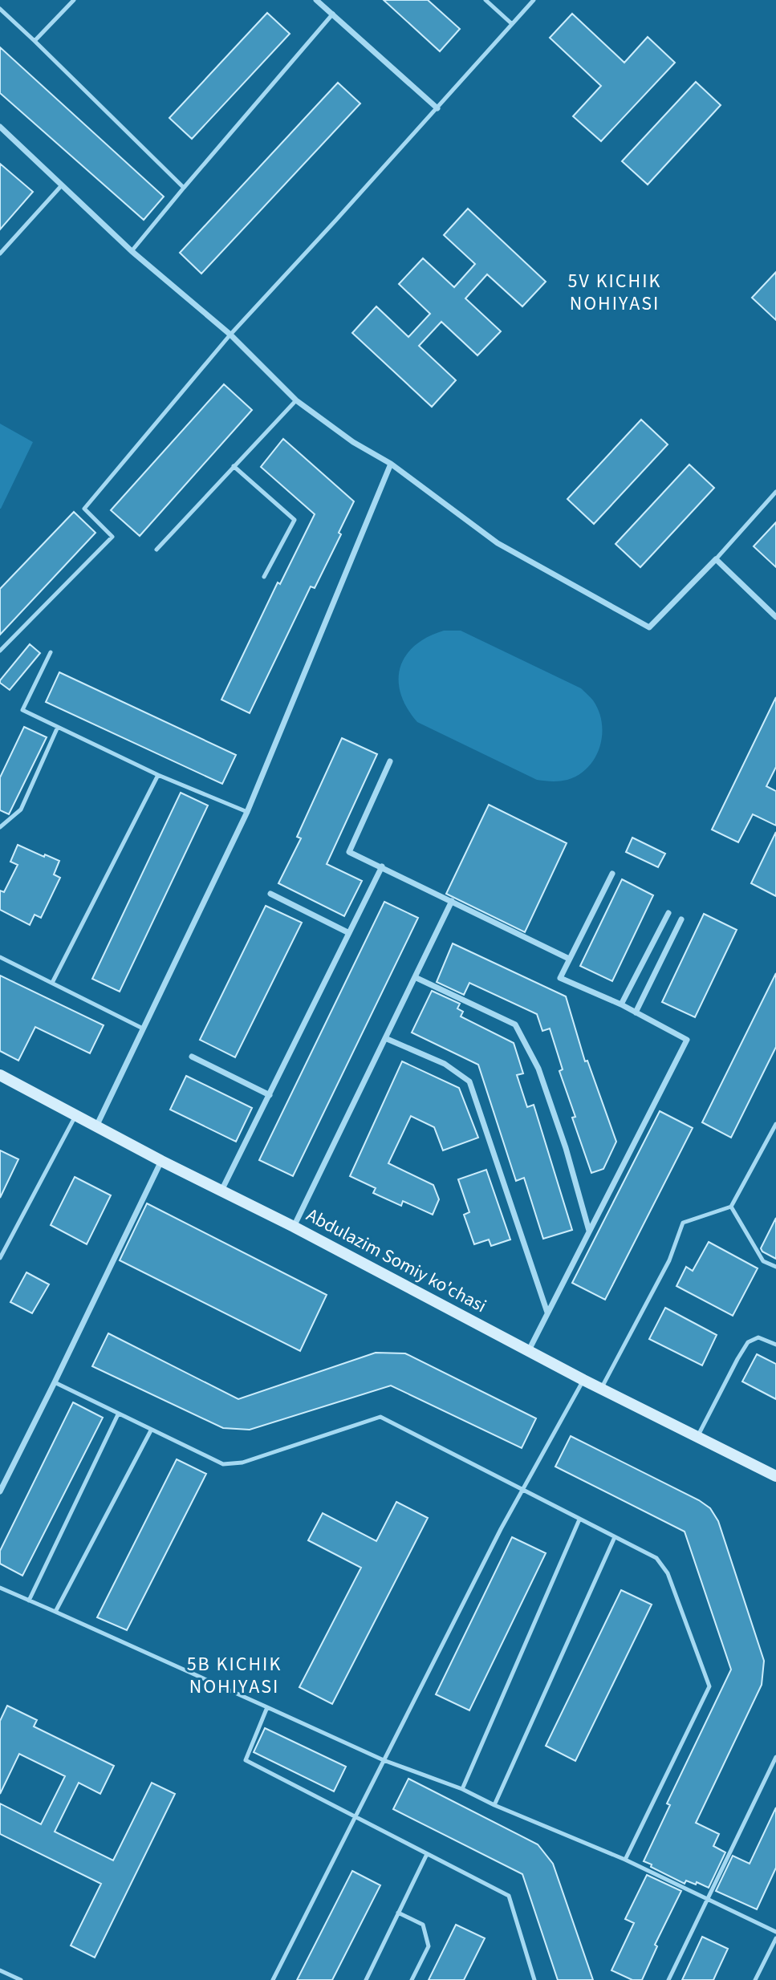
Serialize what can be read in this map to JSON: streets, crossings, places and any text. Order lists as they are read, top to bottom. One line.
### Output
{"streets":{"street":["Abdulazim Somiy ko'chasi"]},"districts":["5V KICHIK NOHIYASI","5B KICHIK NOHIYASI"]}
